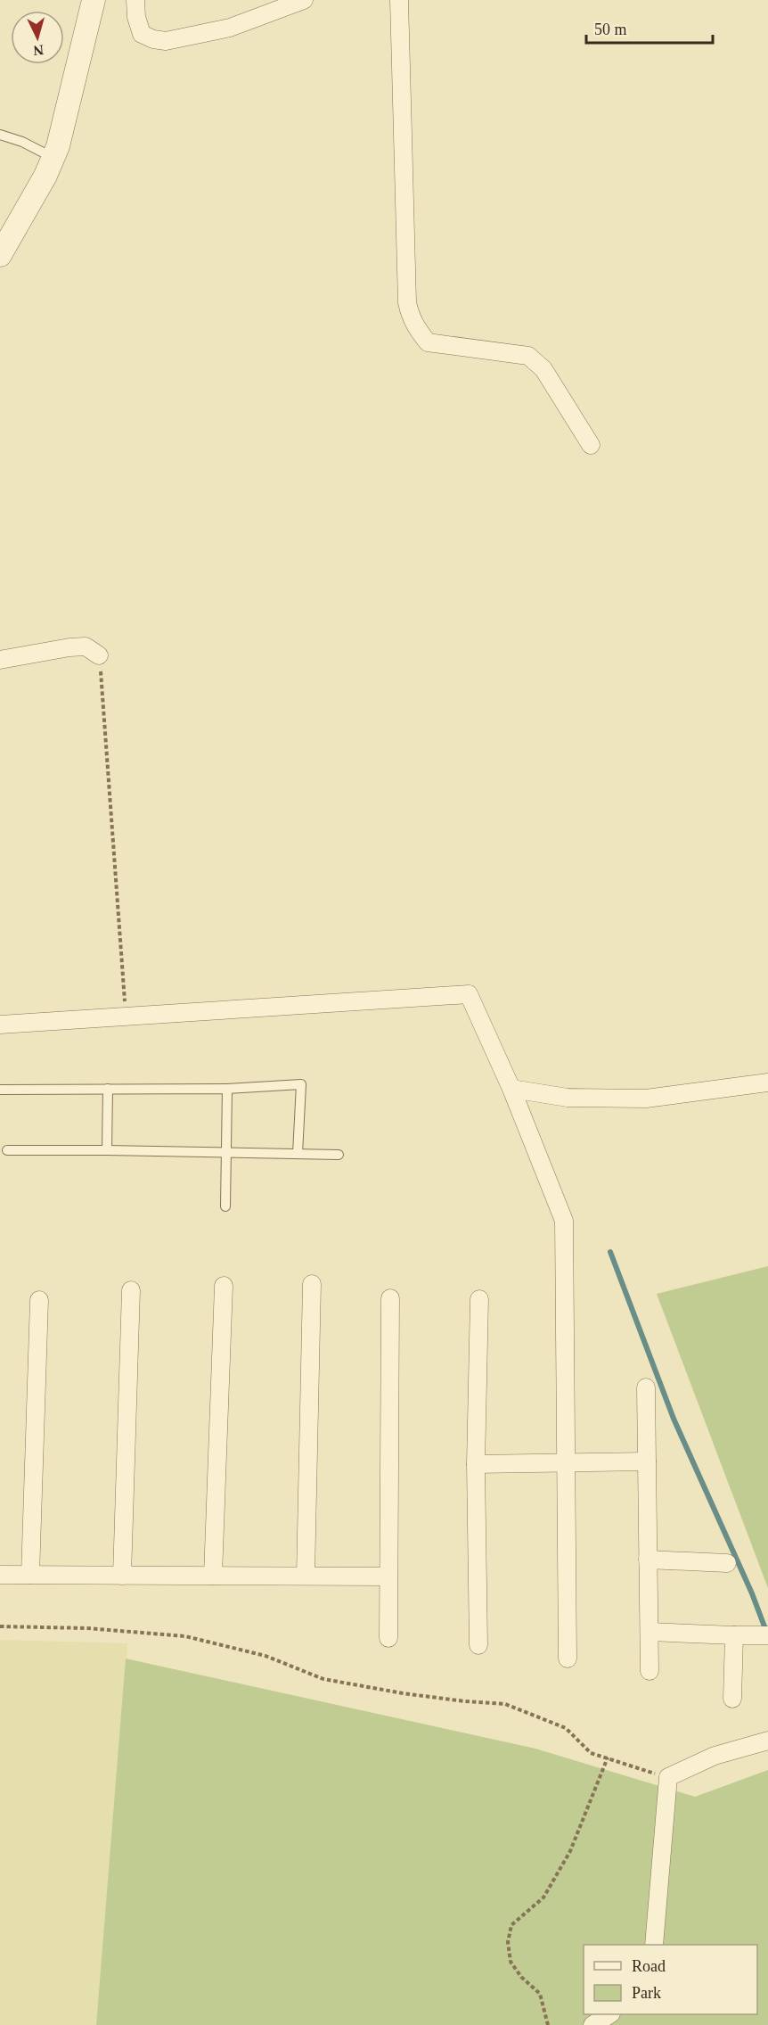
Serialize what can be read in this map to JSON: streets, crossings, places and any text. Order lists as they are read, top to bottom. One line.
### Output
{"legend":["Road","Park"],"scale_bar":"50 m","north":"bottom"}
